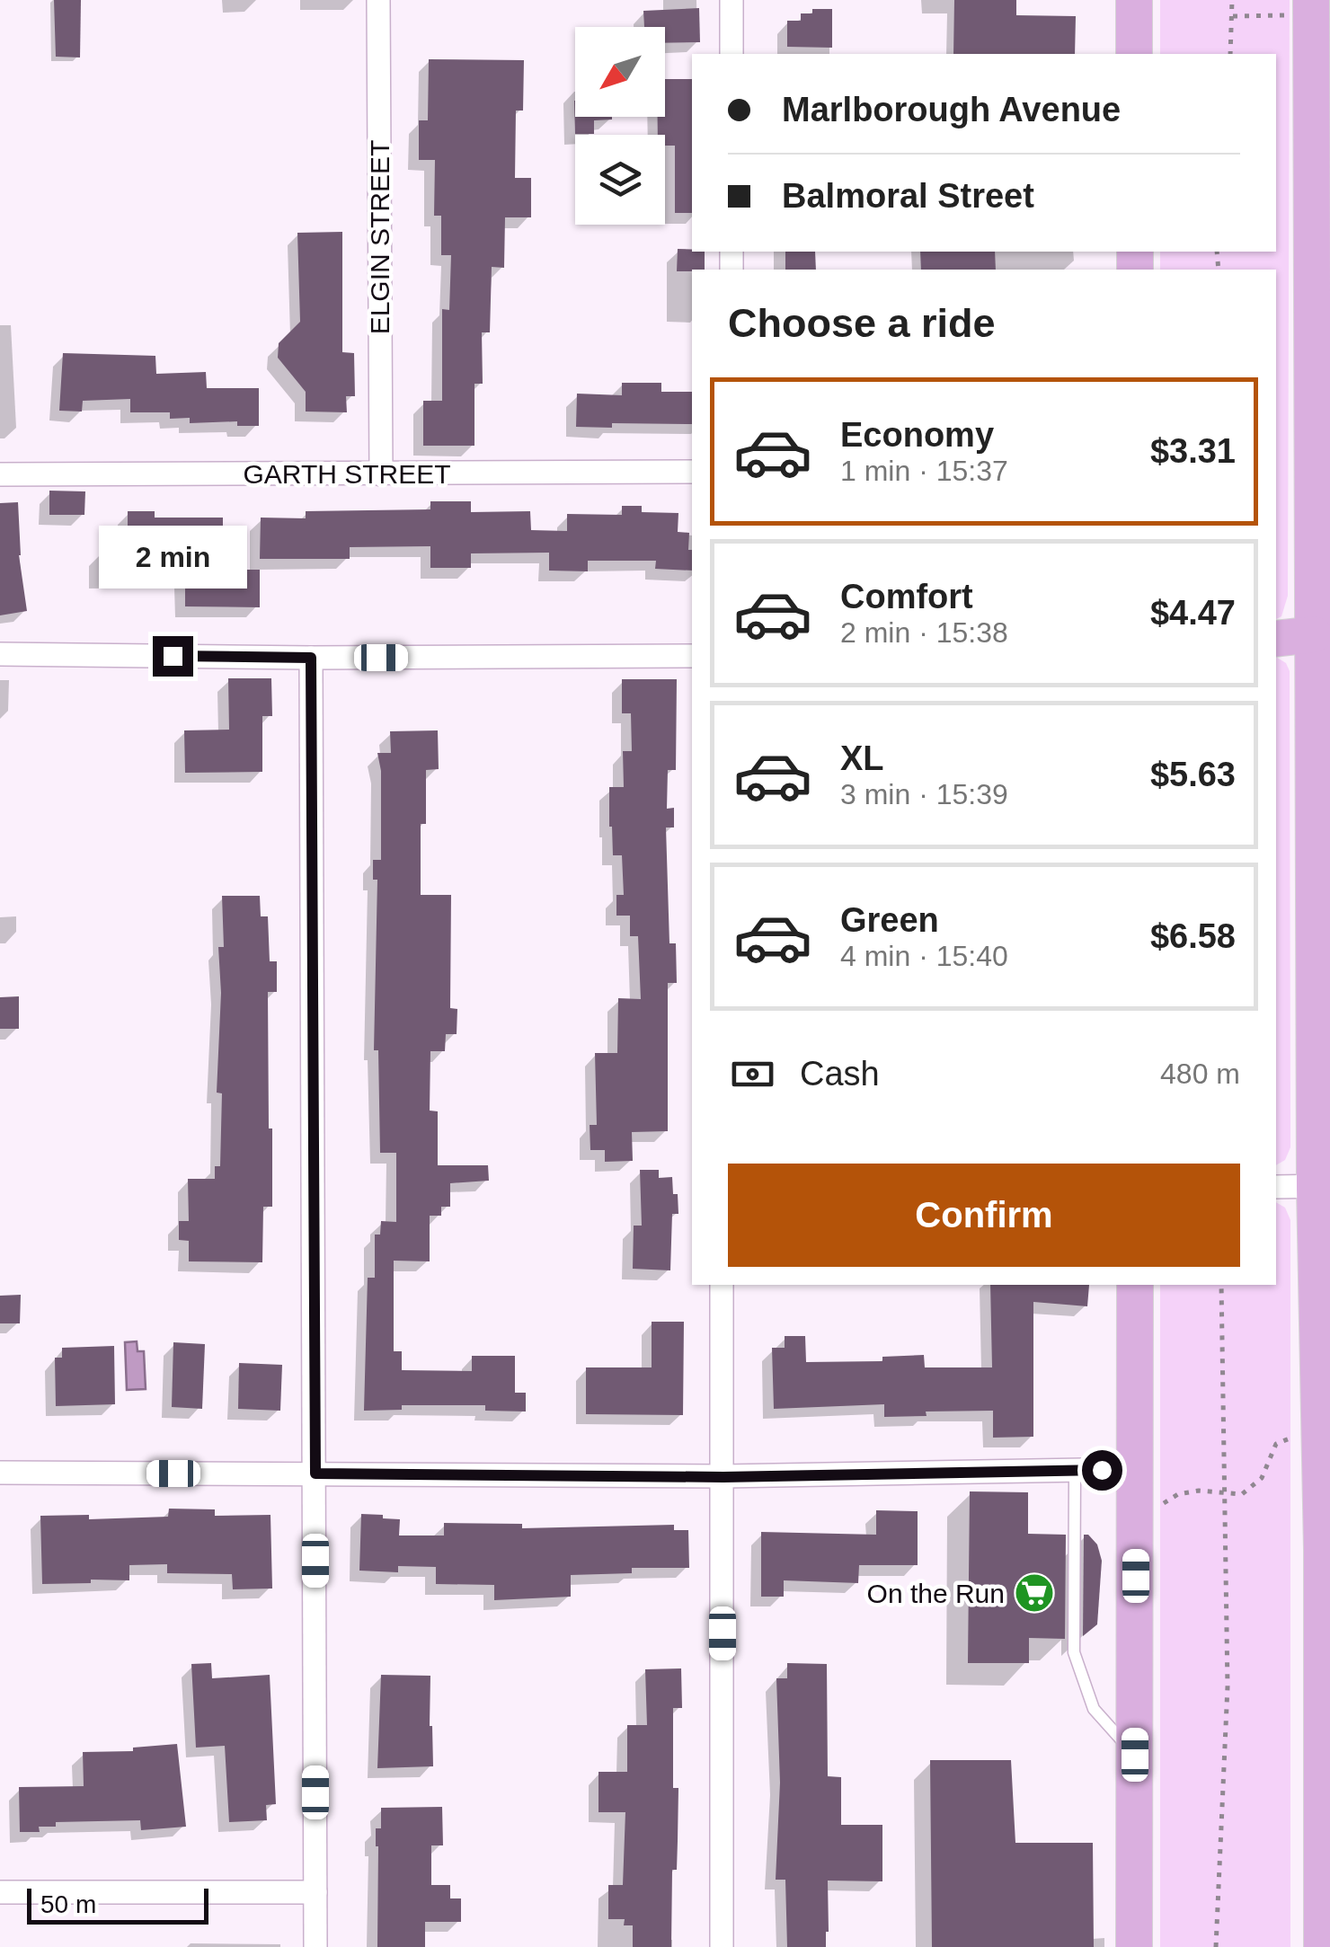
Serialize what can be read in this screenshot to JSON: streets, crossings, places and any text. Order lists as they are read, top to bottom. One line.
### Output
{"streets":{"street":["ELGIN STREET","GARTH STREET"]},"crossings":[["ELGIN STREET","GARTH STREET"]],"places":{"supermarket":["On the Run"]},"scale_bar":"50 m","north":"bottom left","page":{"banner":["Marlborough Avenue","Balmoral Street"],"heading":"Choose a ride","list":[{"name":"Economy","note":"1 min · 15:37","value":"$3.31"},{"name":"Comfort","note":"2 min · 15:38","value":"$4.47"},{"name":"XL","note":"3 min · 15:39","value":"$5.63"},{"name":"Green","note":"4 min · 15:40","value":"$6.58"}],"bubble":"2 min","pay":["Cash","480 m"],"buttons":"Confirm","scale":"50 m"}}
